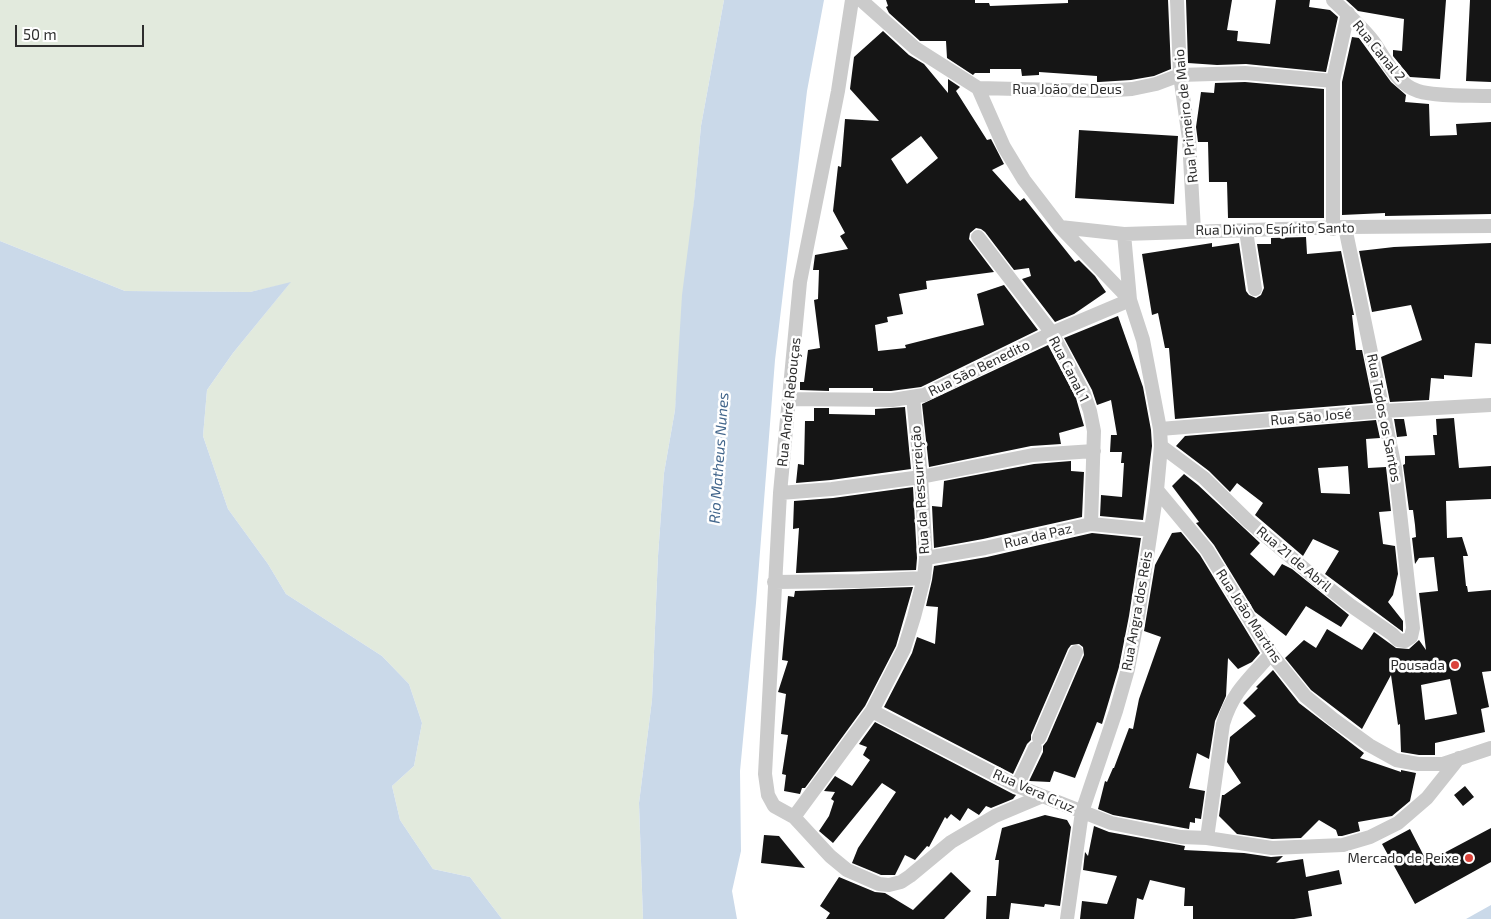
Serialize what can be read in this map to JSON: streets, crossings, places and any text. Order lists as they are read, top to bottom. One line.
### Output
{"streets":{"street":["Rua Canal 2","Rua João de Deus","Rua Primeiro de Maio","Rua Divino Espírito Santo","Rua São Benedito","Rua Canal 1","Rua André Rebouças","Rua São José","Rua Todos os Santos","Rua da Ressurreição","Rua da Paz","Rua 21 de Abril","Rua Angra dos Reis","Rua João Martins","Rua Vera Cruz"]},"crossings":[["Rua Canal 2","Rua Todos os Santos"],["Rua João de Deus","Rua Primeiro de Maio"],["Rua João de Deus","Rua Todos os Santos"],["Rua João de Deus","Rua Angra dos Reis"],["Rua Primeiro de Maio","Rua Divino Espírito Santo"],["Rua Divino Espírito Santo","Rua Todos os Santos"],["Rua Divino Espírito Santo","Rua Angra dos Reis"],["Rua São Benedito","Rua Canal 1"],["Rua São Benedito","Rua André Rebouças"],["Rua São Benedito","Rua da Ressurreição"],["Rua São Benedito","Rua Angra dos Reis"],["Rua Canal 1","Rua da Paz"],["Rua André Rebouças","Rua da Ressurreição"],["Rua São José","Rua Todos os Santos"],["Rua São José","Rua Angra dos Reis"],["Rua Todos os Santos","Rua 21 de Abril"],["Rua da Ressurreição","Rua da Paz"],["Rua da Ressurreição","Rua Vera Cruz"],["Rua da Paz","Rua Angra dos Reis"],["Rua 21 de Abril","Rua Angra dos Reis"],["Rua Angra dos Reis","Rua João Martins"],["Rua Angra dos Reis","Rua Vera Cruz"],["Rua João Martins","Rua Vera Cruz"]],"water":["Rio Matheus Nunes"],"places":["Pousada","Mercado de Peixe"],"scale_bar":"50 m"}
